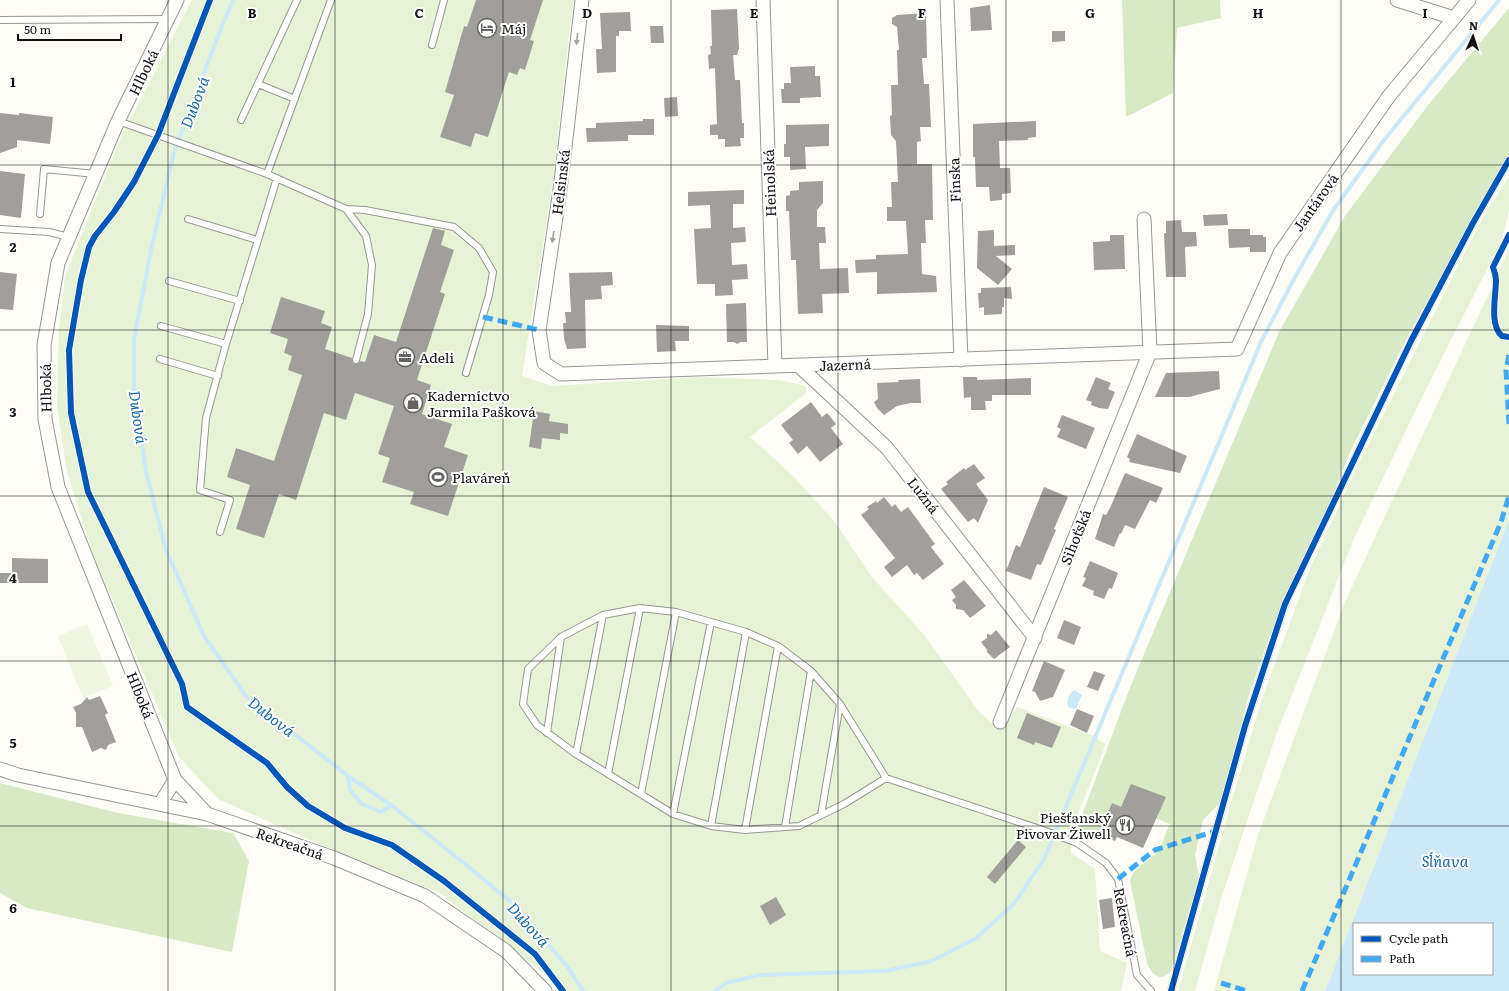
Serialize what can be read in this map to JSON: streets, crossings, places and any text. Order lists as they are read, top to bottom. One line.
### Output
{"streets":{"street":["Hlboká","Fínska","Helsinská","Heinolská","Jantárová","Jazerná","Lužná","Sihoťská","Rekreačná"]},"crossings":[["Hlboká","Rekreačná"],["Fínska","Jazerná"],["Helsinská","Jazerná"],["Heinolská","Jazerná"],["Jantárová","Jazerná"],["Jantárová","Sihoťská"],["Jazerná","Lužná"],["Jazerná","Sihoťská"],["Lužná","Sihoťská"]],"one_way":["Helsinská"],"water":["Dubová","Sĺňava"],"places":{"hotel":["Máj"],"office":["Adeli"],"shop":["Kaderníctvo Jarmila Pašková"],"sports":["Plaváreň"],"restaurant":["Piešťanský Pivovar Žiwell"]},"legend":["Cycle path","Path"],"scale_bar":"50 m","north":"top","grid":{"columns":["B","C","D","E","F","G","H","I"],"rows":["1","2","3","4","5","6"]}}
